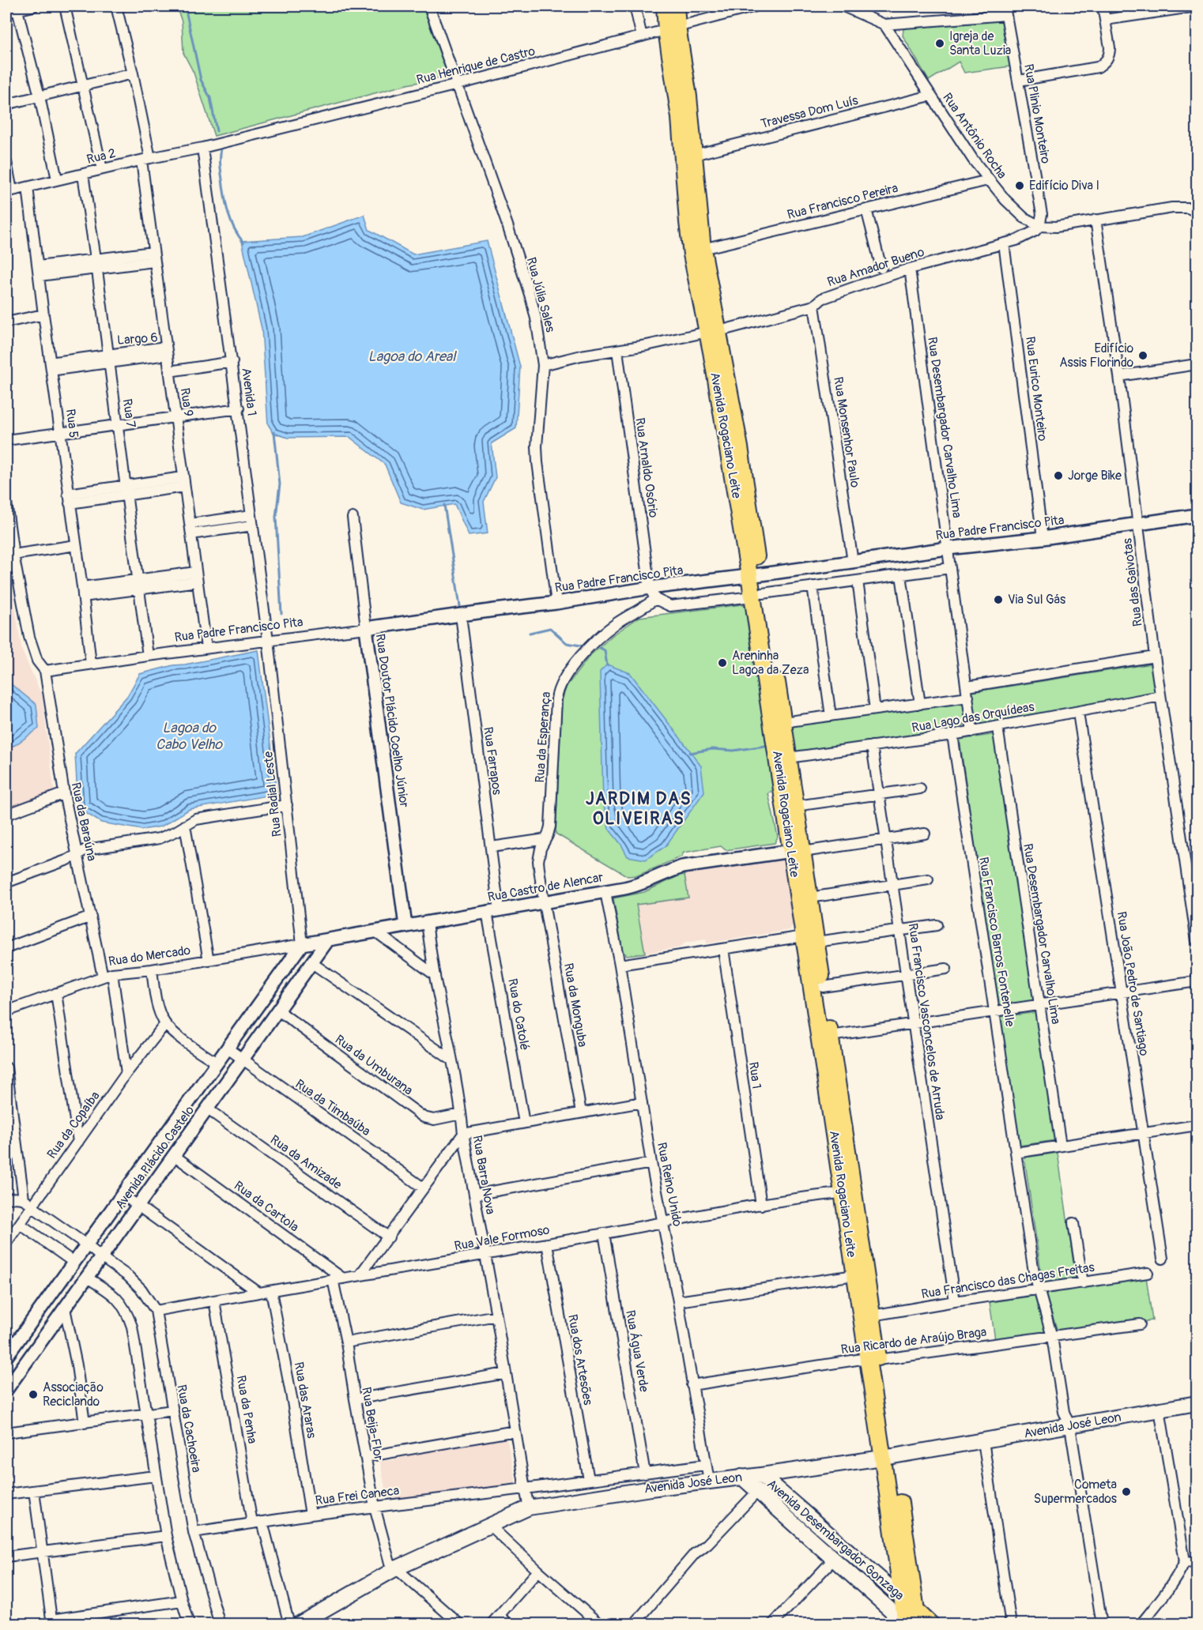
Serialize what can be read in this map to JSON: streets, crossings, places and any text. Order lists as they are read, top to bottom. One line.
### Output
{"streets":{"main road":["Avenida Rogaciano Leite","Avenida José Leon","Avenida Desembargador Gonzaga"],"street":["Rua Henrique de Castro","Travessa Dom Luís","Rua Plinio Monteiro","Rua Antônio Rocha","Rua 2","Rua Francisco Pereira","Rua Amador Bueno","Rua Júlia Sales","Largo 6","Rua Eurico Monteiro","Avenida 1","Rua 9","Rua 7","Rua 5","Rua Desembargador Carvalho Lima","Rua Monsenhor Paulo","Rua Arnaldo Osório","Rua Padre Francisco Pita","Rua das Gaivotas","Rua Lago das Orquídeas","Rua Doutor Plácido Coelho Júnior","Rua da Esperança","Rua Farrapos","Rua Radial Leste","Rua da Baraúna","Rua Castro de Alencar","Rua Francisco Barros Fontenelle","Rua do Mercado","Rua João Pedro de Santiago","Rua da Monguba","Rua do Catolé","Rua Francisco Vasconcelos de Arruda","Rua da Umburana","Rua 1","Rua da Timbaúba","Rua da Copaíba","Avenida Plácido Castelo","Rua da Amizade","Rua Barra Nova","Rua Reino Unido","Rua da Cartola","Rua Vale Formoso","Rua Francisco das Chagas Freitas","Rua Ricardo de Araújo Braga","Rua Água Verde","Rua dos Artesões","Rua das Araras","Rua da Penha","Rua Beija-Flor","Rua da Cachoeira","Rua Frei Caneca"]},"crossings":[["Rua Henrique de Castro","Rua 2"],["Rua Henrique de Castro","Rua Júlia Sales"],["Rua Henrique de Castro","Avenida 1"],["Rua Henrique de Castro","Avenida Rogaciano Leite"],["Travessa Dom Luís","Rua Antônio Rocha"],["Travessa Dom Luís","Avenida Rogaciano Leite"],["Rua Plinio Monteiro","Rua Antônio Rocha"],["Rua Plinio Monteiro","Rua Amador Bueno"],["Rua Antônio Rocha","Rua Francisco Pereira"],["Rua Antônio Rocha","Rua Amador Bueno"],["Rua 2","Avenida 1"],["Rua 2","Rua 9"],["Rua 2","Rua 7"],["Rua 2","Rua 5"],["Rua Francisco Pereira","Avenida Rogaciano Leite"],["Rua Amador Bueno","Rua Júlia Sales"],["Rua Amador Bueno","Rua Eurico Monteiro"],["Rua Amador Bueno","Rua Desembargador Carvalho Lima"],["Rua Amador Bueno","Rua Monsenhor Paulo"],["Rua Amador Bueno","Avenida Rogaciano Leite"],["Rua Amador Bueno","Rua Arnaldo Osório"],["Rua Júlia Sales","Rua Padre Francisco Pita"],["Largo 6","Rua 9"],["Largo 6","Rua 7"],["Largo 6","Rua 5"],["Rua Eurico Monteiro","Rua Padre Francisco Pita"],["Avenida 1","Rua Padre Francisco Pita"],["Avenida 1","Rua Radial Leste"],["Rua 9","Rua Padre Francisco Pita"],["Rua 7","Rua Padre Francisco Pita"],["Rua 5","Rua Padre Francisco Pita"],["Rua Desembargador Carvalho Lima","Rua Padre Francisco Pita"],["Rua Desembargador Carvalho Lima","Rua Lago das Orquídeas"],["Rua Monsenhor Paulo","Rua Padre Francisco Pita"],["Avenida Rogaciano Leite","Rua Padre Francisco Pita"],["Avenida Rogaciano Leite","Rua Lago das Orquídeas"],["Avenida Rogaciano Leite","Rua Castro de Alencar"],["Avenida Rogaciano Leite","Rua Vale Formoso"],["Avenida Rogaciano Leite","Rua Francisco das Chagas Freitas"],["Avenida Rogaciano Leite","Rua Ricardo de Araújo Braga"],["Avenida Rogaciano Leite","Avenida José Leon"],["Avenida Rogaciano Leite","Avenida Desembargador Gonzaga"],["Rua Arnaldo Osório","Rua Padre Francisco Pita"],["Rua Arnaldo Osório","Rua da Esperança"],["Rua Padre Francisco Pita","Rua das Gaivotas"],["Rua Padre Francisco Pita","Rua Doutor Plácido Coelho Júnior"],["Rua Padre Francisco Pita","Rua da Esperança"],["Rua Padre Francisco Pita","Rua Farrapos"],["Rua Padre Francisco Pita","Rua Radial Leste"],["Rua Padre Francisco Pita","Rua da Baraúna"],["Rua das Gaivotas","Rua Lago das Orquídeas"],["Rua Lago das Orquídeas","Rua Francisco Barros Fontenelle"],["Rua Lago das Orquídeas","Rua João Pedro de Santiago"],["Rua Lago das Orquídeas","Rua Francisco Vasconcelos de Arruda"],["Rua Doutor Plácido Coelho Júnior","Rua Castro de Alencar"],["Rua da Esperança","Rua Castro de Alencar"],["Rua da Esperança","Rua da Monguba"],["Rua Farrapos","Rua Castro de Alencar"],["Rua Radial Leste","Rua Castro de Alencar"],["Rua Radial Leste","Rua do Mercado"],["Rua Radial Leste","Avenida Plácido Castelo"],["Rua da Baraúna","Rua do Mercado"],["Rua Castro de Alencar","Rua do Mercado"],["Rua Castro de Alencar","Rua da Monguba"],["Rua Castro de Alencar","Rua do Catolé"],["Rua Castro de Alencar","Avenida Plácido Castelo"],["Rua Castro de Alencar","Rua Barra Nova"],["Rua Castro de Alencar","Rua Reino Unido"],["Rua Francisco Barros Fontenelle","Rua Francisco das Chagas Freitas"],["Rua Francisco Barros Fontenelle","Rua Ricardo de Araújo Braga"],["Rua Francisco Barros Fontenelle","Avenida José Leon"],["Rua do Mercado","Avenida Plácido Castelo"],["Rua Francisco Vasconcelos de Arruda","Rua Francisco das Chagas Freitas"],["Rua da Umburana","Avenida Plácido Castelo"],["Rua da Umburana","Rua Barra Nova"],["Rua 1","Rua Vale Formoso"],["Rua da Timbaúba","Avenida Plácido Castelo"],["Rua da Copaíba","Rua da Cachoeira"],["Avenida Plácido Castelo","Rua da Amizade"],["Avenida Plácido Castelo","Rua da Cartola"],["Avenida Plácido Castelo","Rua da Cachoeira"],["Rua Barra Nova","Rua Vale Formoso"],["Rua Barra Nova","Rua Frei Caneca"],["Rua Reino Unido","Rua Vale Formoso"],["Rua Reino Unido","Rua Ricardo de Araújo Braga"],["Rua Reino Unido","Avenida José Leon"],["Rua Reino Unido","Rua Frei Caneca"],["Rua da Cartola","Rua Vale Formoso"],["Rua Vale Formoso","Rua Água Verde"],["Rua Vale Formoso","Rua dos Artesões"],["Rua Vale Formoso","Rua das Araras"],["Rua Vale Formoso","Rua da Penha"],["Rua Vale Formoso","Rua Beija-Flor"],["Rua Vale Formoso","Rua da Cachoeira"],["Rua Água Verde","Rua Frei Caneca"],["Rua dos Artesões","Rua Frei Caneca"],["Rua das Araras","Rua Frei Caneca"],["Rua da Penha","Rua Frei Caneca"],["Rua Beija-Flor","Avenida José Leon"],["Rua Beija-Flor","Rua Frei Caneca"],["Avenida José Leon","Avenida Desembargador Gonzaga"],["Rua da Cachoeira","Rua Frei Caneca"]],"districts":["JARDIM DAS OLIVEIRAS"],"water":["Lagoa do Areal","Lagoa do Cabo Velho"],"places":["Igreja de Santa Luzia","Edifício Diva I","Edifício Assis Florindo","Jorge Bike","Via Sul Gás","Areninha Lagoa da Zeza","Associação Reciclando","Cometa Supermercados"]}
